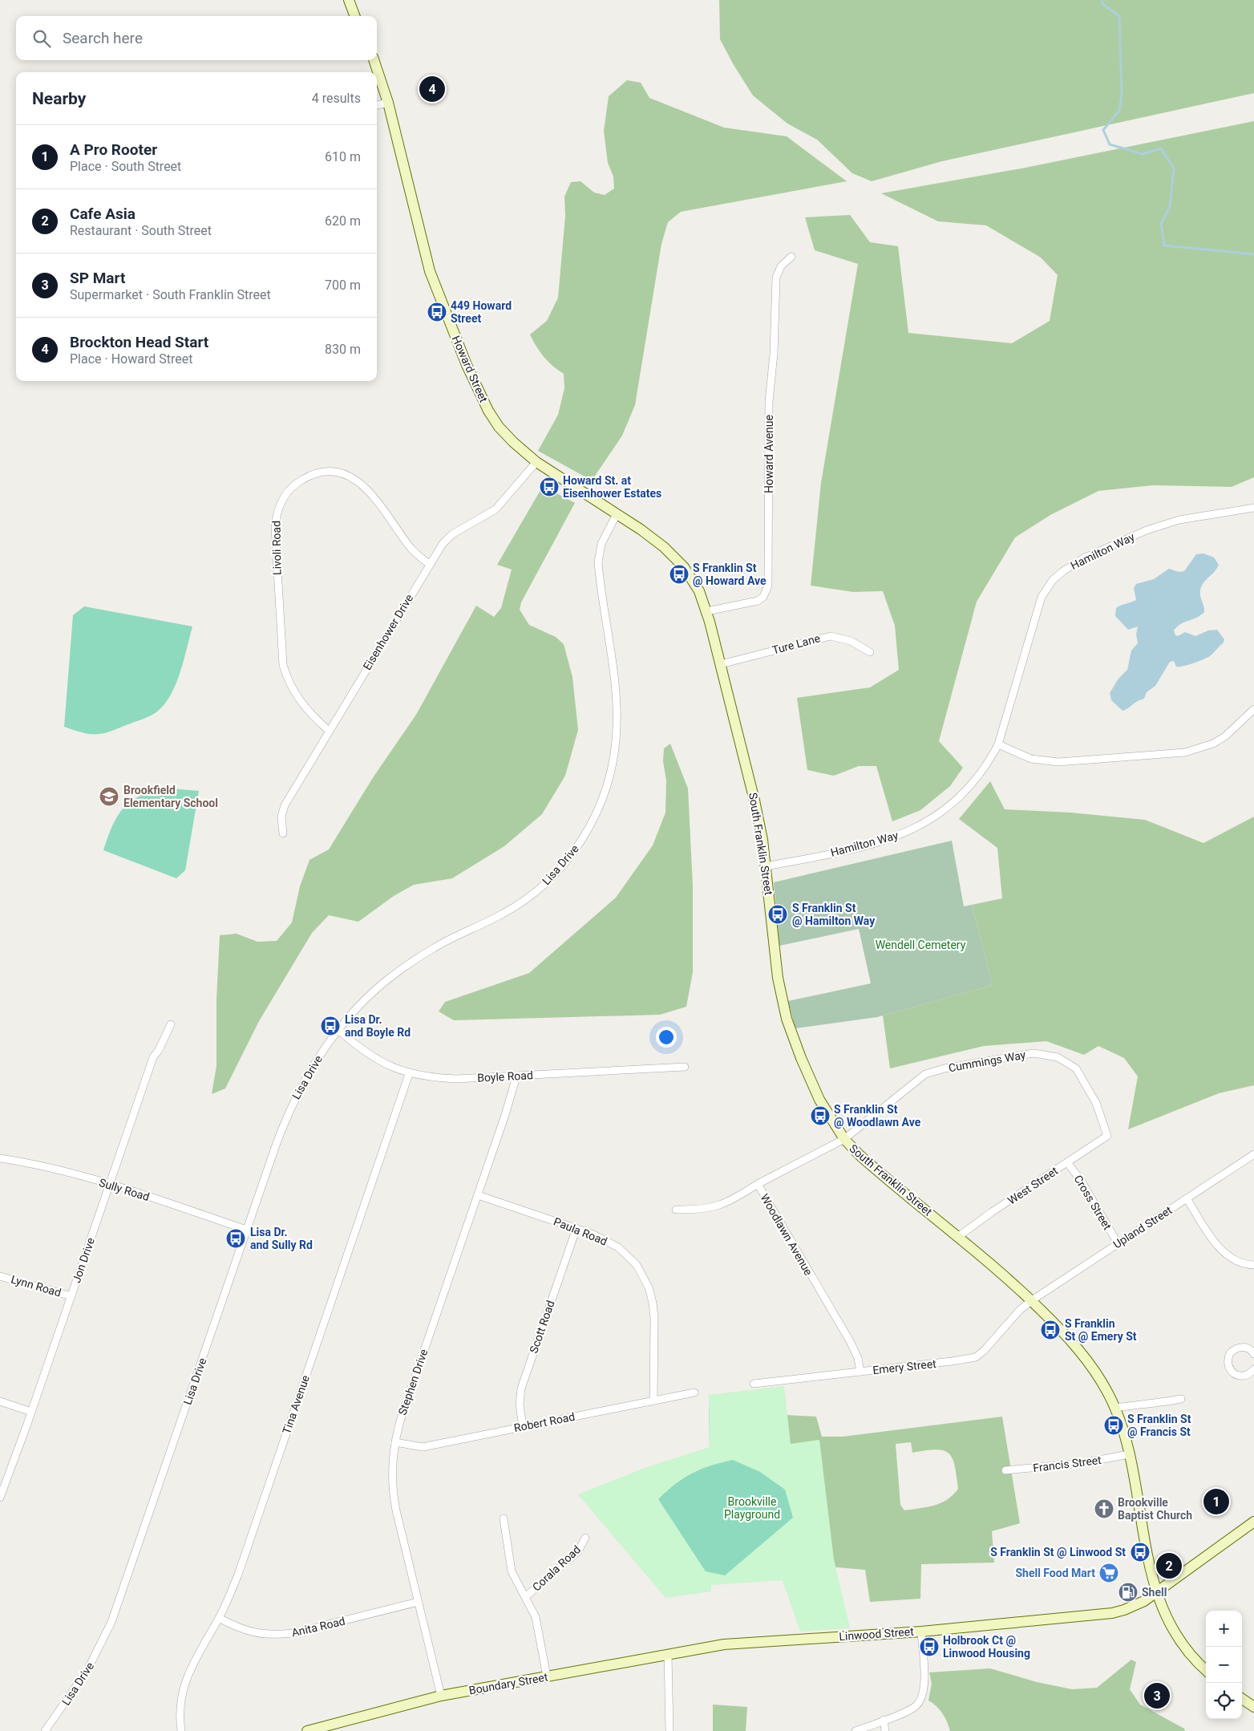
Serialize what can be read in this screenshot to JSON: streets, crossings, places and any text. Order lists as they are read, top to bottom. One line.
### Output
{"streets":{"main road":["Howard Street","South Franklin Street","Linwood Street","Boundary Street"],"street":["Howard Avenue","Livoli Road","Hamilton Way","Eisenhower Drive","Ture Lane","Lisa Drive","Cummings Way","Boyle Road","West Street","Sully Road","Cross Street","Upland Street","Paula Road","Woodlawn Avenue","Jon Drive","Lynn Road","Scott Road","Emery Street","Stephen Drive","Tina Avenue","Robert Road","Francis Street","Corala Road","Anita Road"]},"crossings":[["Howard Street","Eisenhower Drive"],["Howard Street","South Franklin Street"],["Howard Street","Lisa Drive"],["Howard Avenue","South Franklin Street"],["Livoli Road","Eisenhower Drive"],["Hamilton Way","South Franklin Street"],["Ture Lane","South Franklin Street"],["South Franklin Street","Cummings Way"],["South Franklin Street","West Street"],["South Franklin Street","Upland Street"],["South Franklin Street","Woodlawn Avenue"],["South Franklin Street","Emery Street"],["South Franklin Street","Francis Street"],["South Franklin Street","Linwood Street"],["Lisa Drive","Boyle Road"],["Lisa Drive","Sully Road"],["Cummings Way","West Street"],["Cummings Way","Woodlawn Avenue"],["Boyle Road","Stephen Drive"],["Boyle Road","Tina Avenue"],["West Street","Cross Street"],["Sully Road","Jon Drive"],["Cross Street","Upland Street"],["Upland Street","Emery Street"],["Paula Road","Scott Road"],["Paula Road","Stephen Drive"],["Paula Road","Robert Road"],["Woodlawn Avenue","Emery Street"],["Jon Drive","Lynn Road"],["Scott Road","Robert Road"],["Stephen Drive","Robert Road"],["Stephen Drive","Anita Road"],["Stephen Drive","Boundary Street"],["Tina Avenue","Anita Road"],["Linwood Street","Boundary Street"]],"parks":["Wendell Cemetery","Brookville Playground"],"places":{"bus stop":["449 Howard Street","Howard St. at Eisenhower Estates","S Franklin St @ Howard Ave","S Franklin St @ Hamilton Way","Lisa Dr. and Boyle Rd","S Franklin St @ Woodlawn Ave","Lisa Dr. and Sully Rd","S Franklin St @ Emery St","S Franklin St @ Francis St","S Franklin St @ Linwood St","Holbrook Ct @ Linwood Housing"],"school or university":["Brookfield Elementary School"],"church":["Brookville Baptist Church"],"supermarket":["Shell Food Mart"],"fuel station":["Shell"]},"page":{"search":"Search here","heading":["Nearby","4 results"],"pins":["4","1","2","3"],"list":[{"mark":"1","name":"A Pro Rooter","note":"Place · South Street","value":"610 m"},{"mark":"2","name":"Cafe Asia","note":"Restaurant · South Street","value":"620 m"},{"mark":"3","name":"SP Mart","note":"Supermarket · South Franklin Street","value":"700 m"},{"mark":"4","name":"Brockton Head Start","note":"Place · Howard Street","value":"830 m"}],"map_buttons":["+","−"]}}
